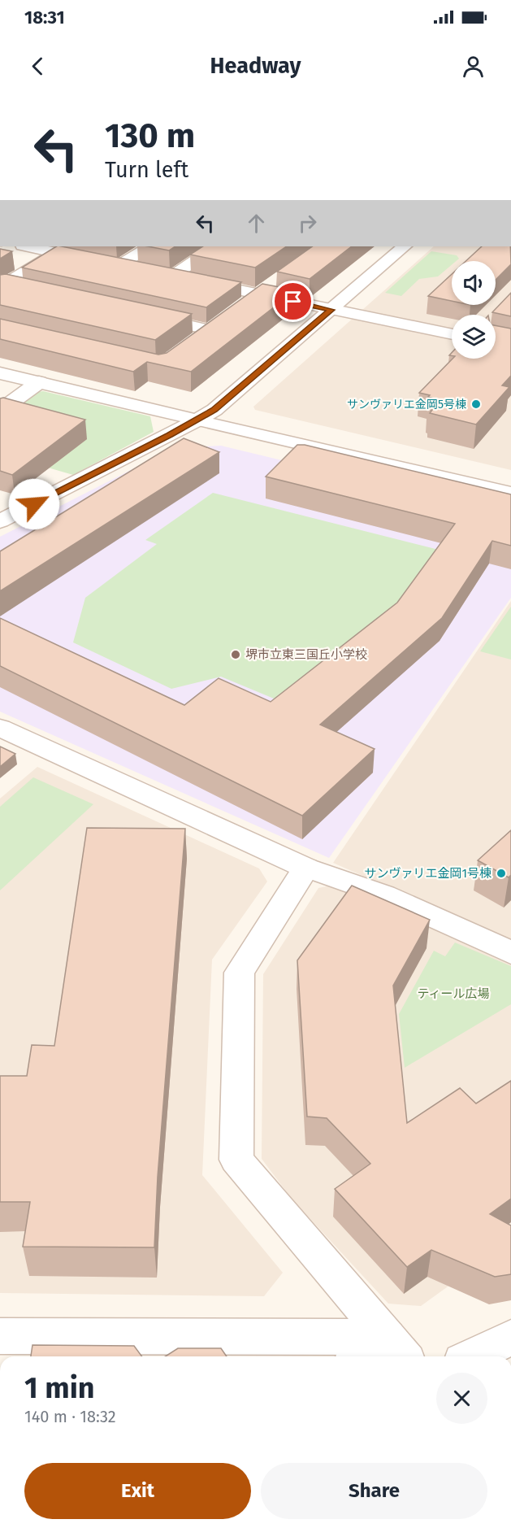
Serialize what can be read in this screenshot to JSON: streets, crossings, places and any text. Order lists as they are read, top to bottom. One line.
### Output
{"parks":["ティール広場"],"places":["サンヴァリエ金岡5号棟","堺市立東三国丘小学校","サンヴァリエ金岡1号棟"],"page":{"status":"18:31","header":"Headway","turn":["130 m","Turn left"],"heading":["1 min","140 m · 18:32"],"buttons":["Exit","Share"]}}
